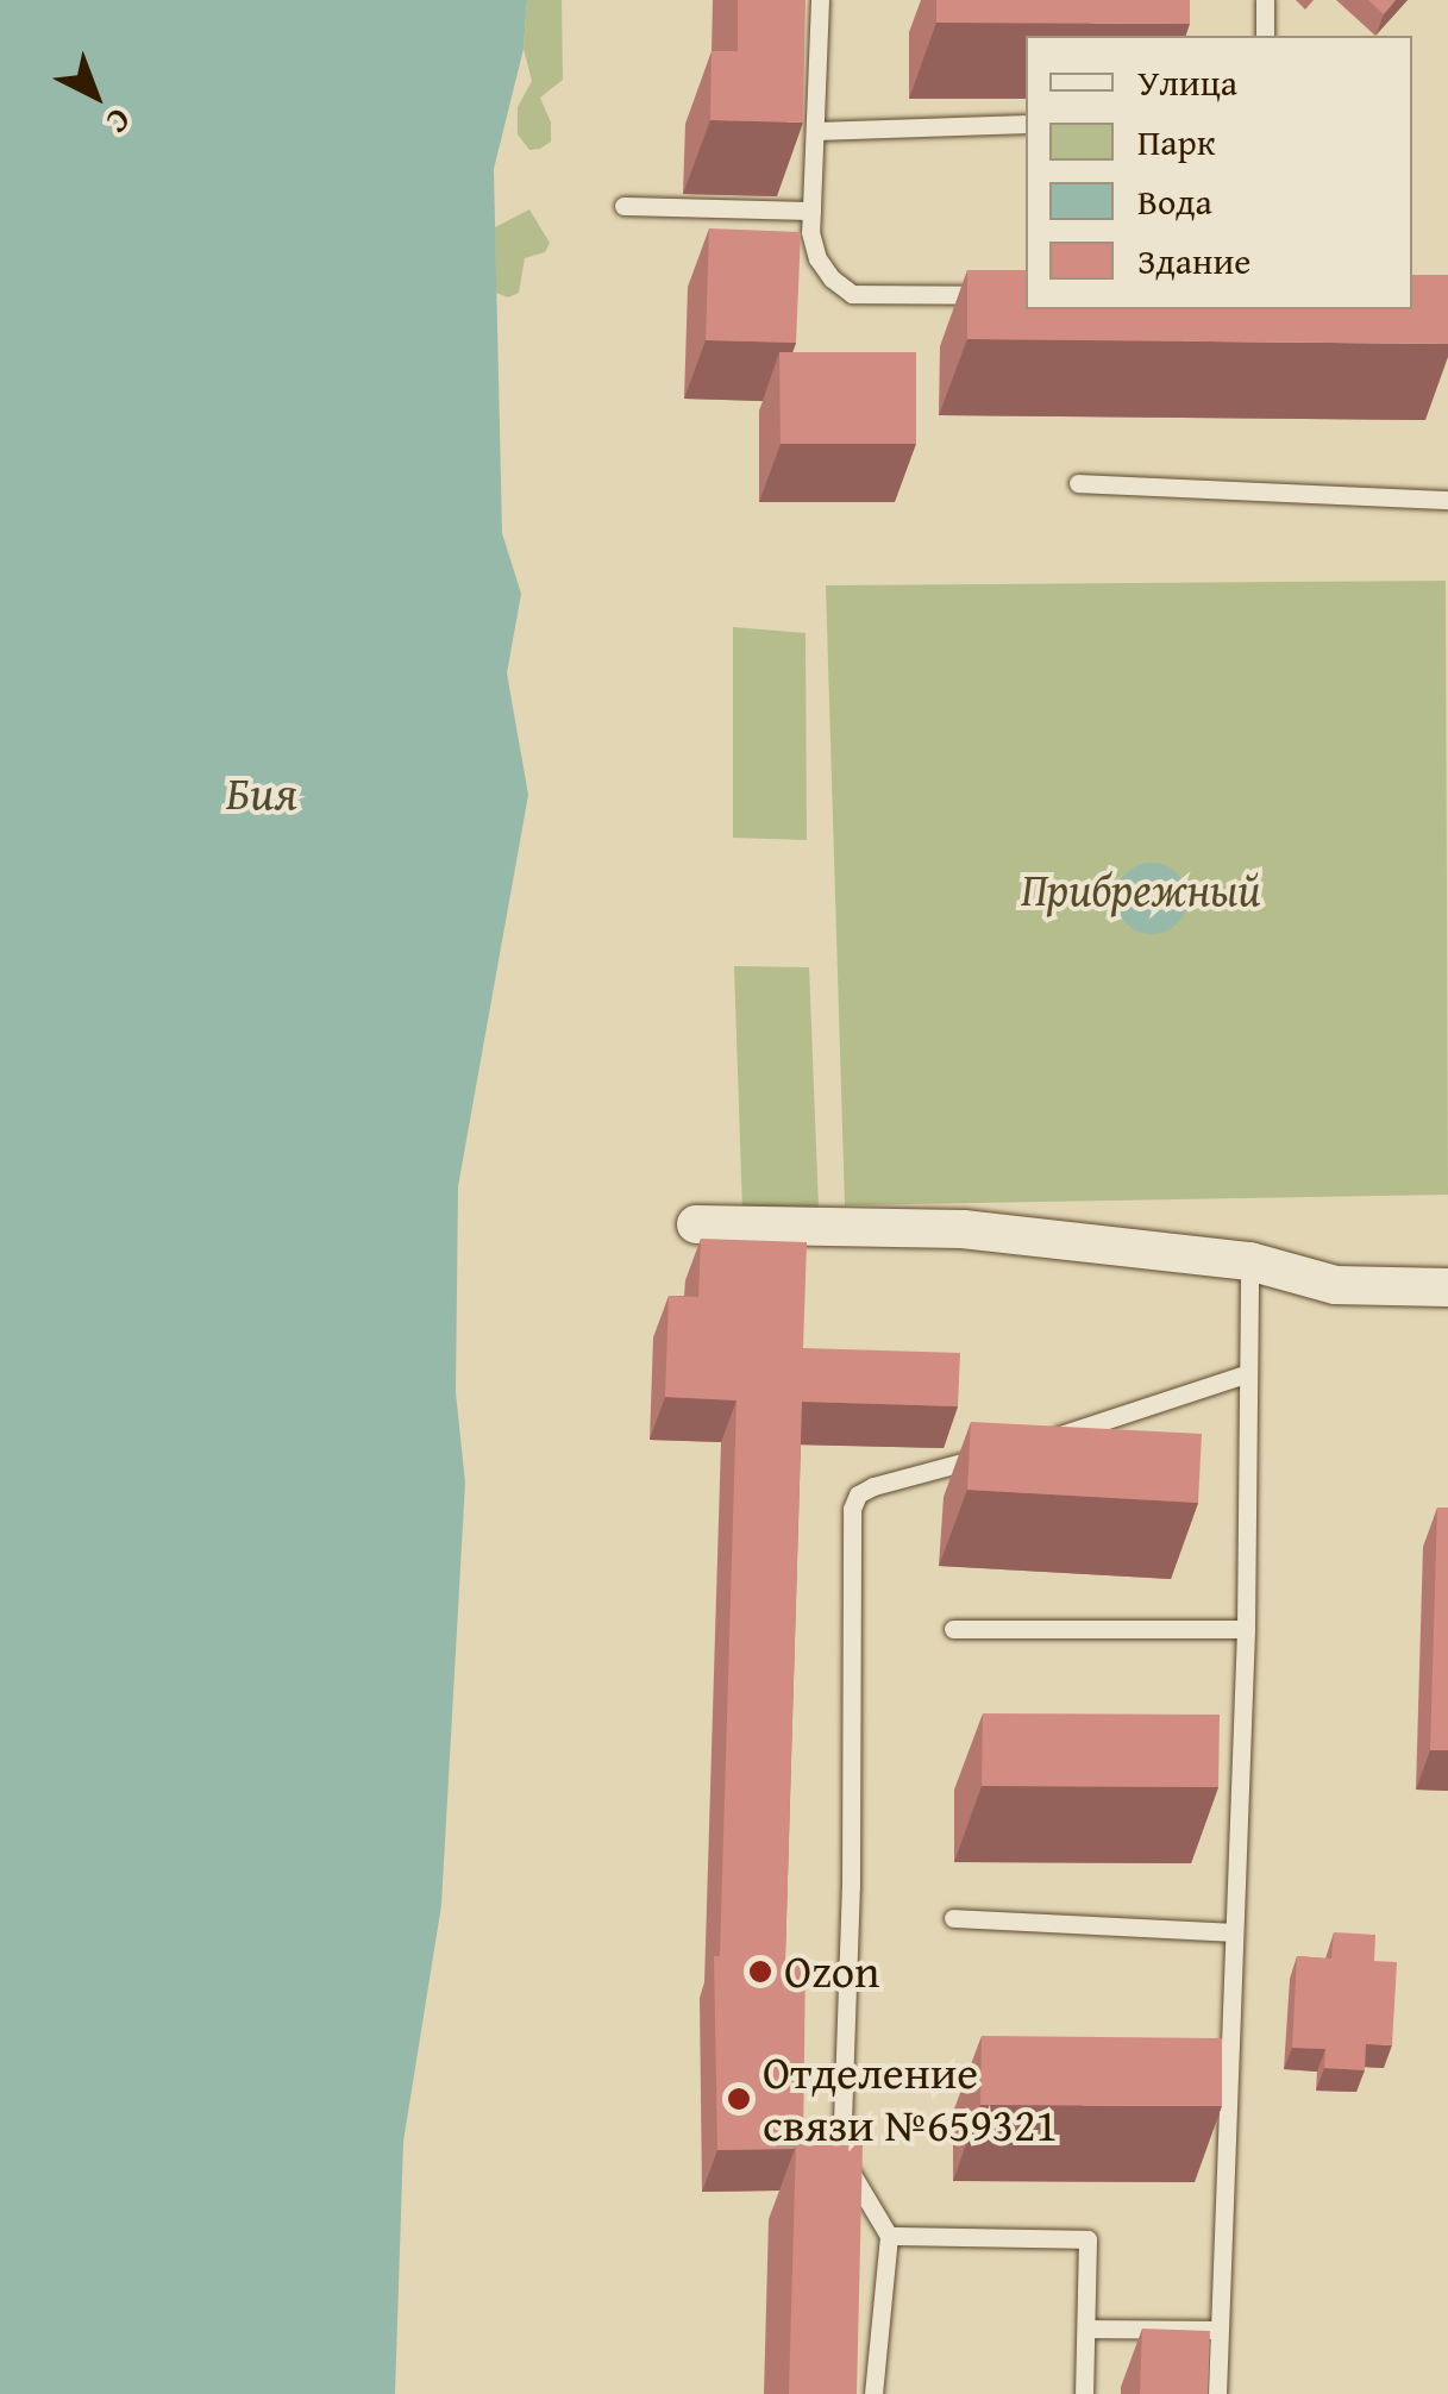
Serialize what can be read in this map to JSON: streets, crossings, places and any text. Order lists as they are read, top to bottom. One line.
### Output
{"water":["Бия"],"parks":["Прибрежный"],"places":["Ozon","Отделение связи №659321"],"legend":["Улица","Парк","Вода","Здание"],"north":"bottom right"}
